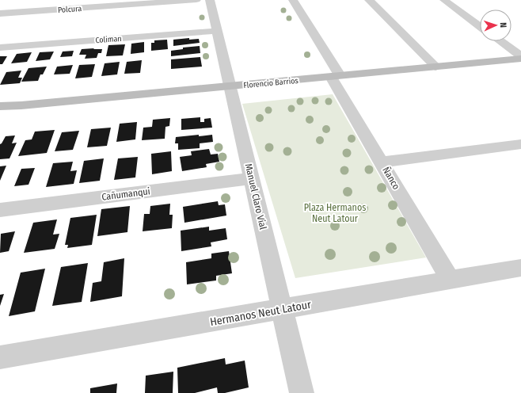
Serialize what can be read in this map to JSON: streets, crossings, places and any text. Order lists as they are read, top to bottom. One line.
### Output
{"streets":{"main road":["Florencio Barrios"],"street":["Polcura","Coliman","Ñanco","Cañumanqui","Manuel Claro Vial","Hermanos Neut Latour"]},"crossings":[["Coliman","Manuel Claro Vial"],["Florencio Barrios","Ñanco"],["Florencio Barrios","Manuel Claro Vial"],["Ñanco","Hermanos Neut Latour"],["Cañumanqui","Manuel Claro Vial"],["Manuel Claro Vial","Hermanos Neut Latour"]],"parks":["Plaza Hermanos Neut Latour"],"north":"right"}
